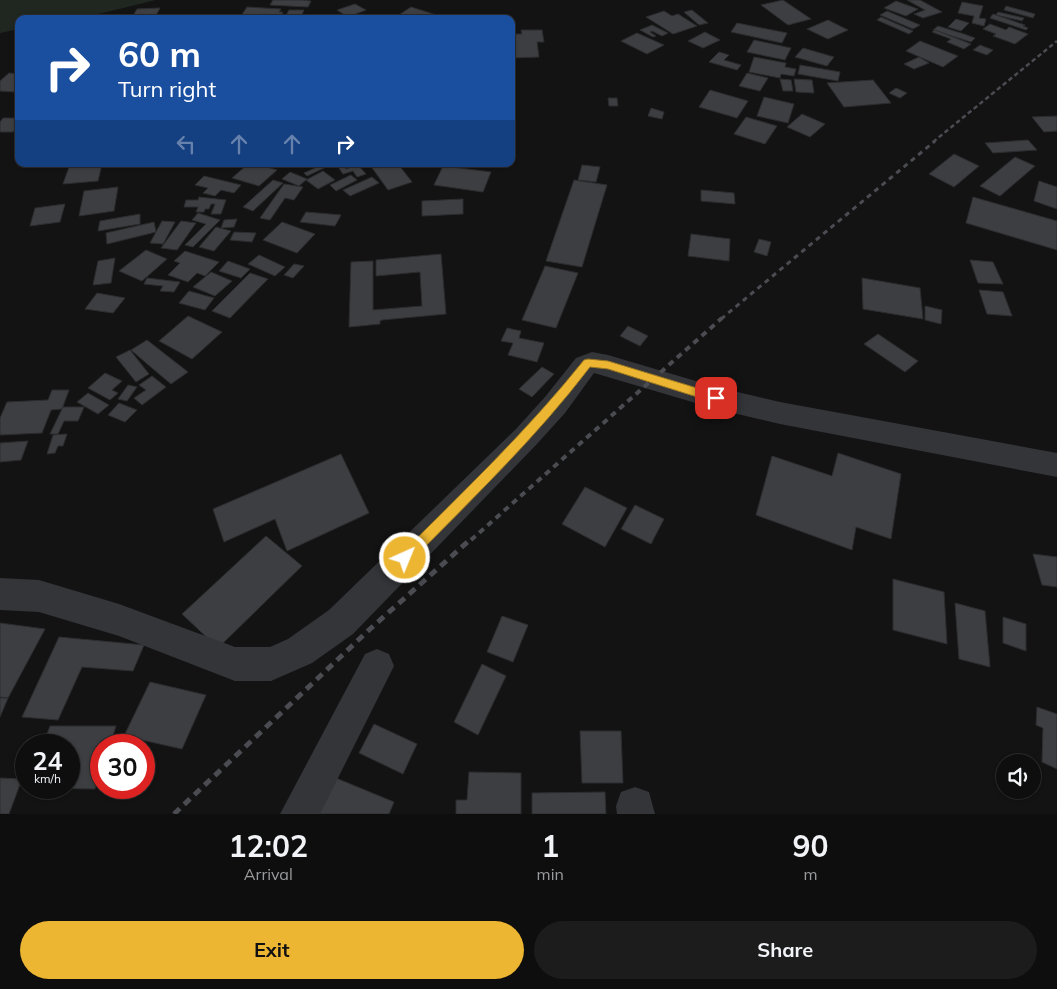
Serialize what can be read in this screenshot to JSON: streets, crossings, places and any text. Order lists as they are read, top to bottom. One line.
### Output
{"page":{"turn":["60 m","Turn right"],"speed":"24 km/h","limit":"30","eta":["12:02","Arrival","1","min","90","m"],"buttons":["Exit","Share"]}}
